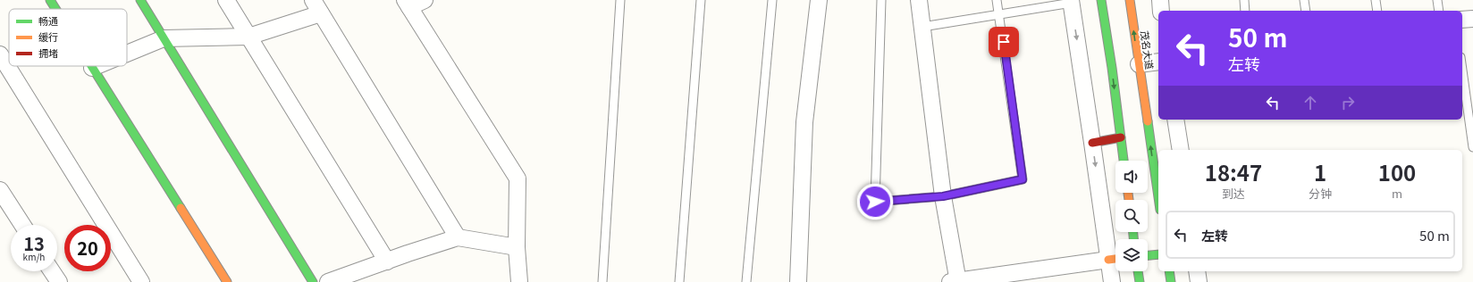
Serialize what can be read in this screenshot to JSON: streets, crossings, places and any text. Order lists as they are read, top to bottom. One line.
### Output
{"streets":{"street":["茂名大道"]},"legend":["畅通","缓行","拥堵"],"page":{"turn":["50 m","左转"],"eta":["18:47","到达","1","分钟","100","m"],"list":[{"name":"左转","value":"50 m"}],"speed":"13 km/h","limit":"20"}}
